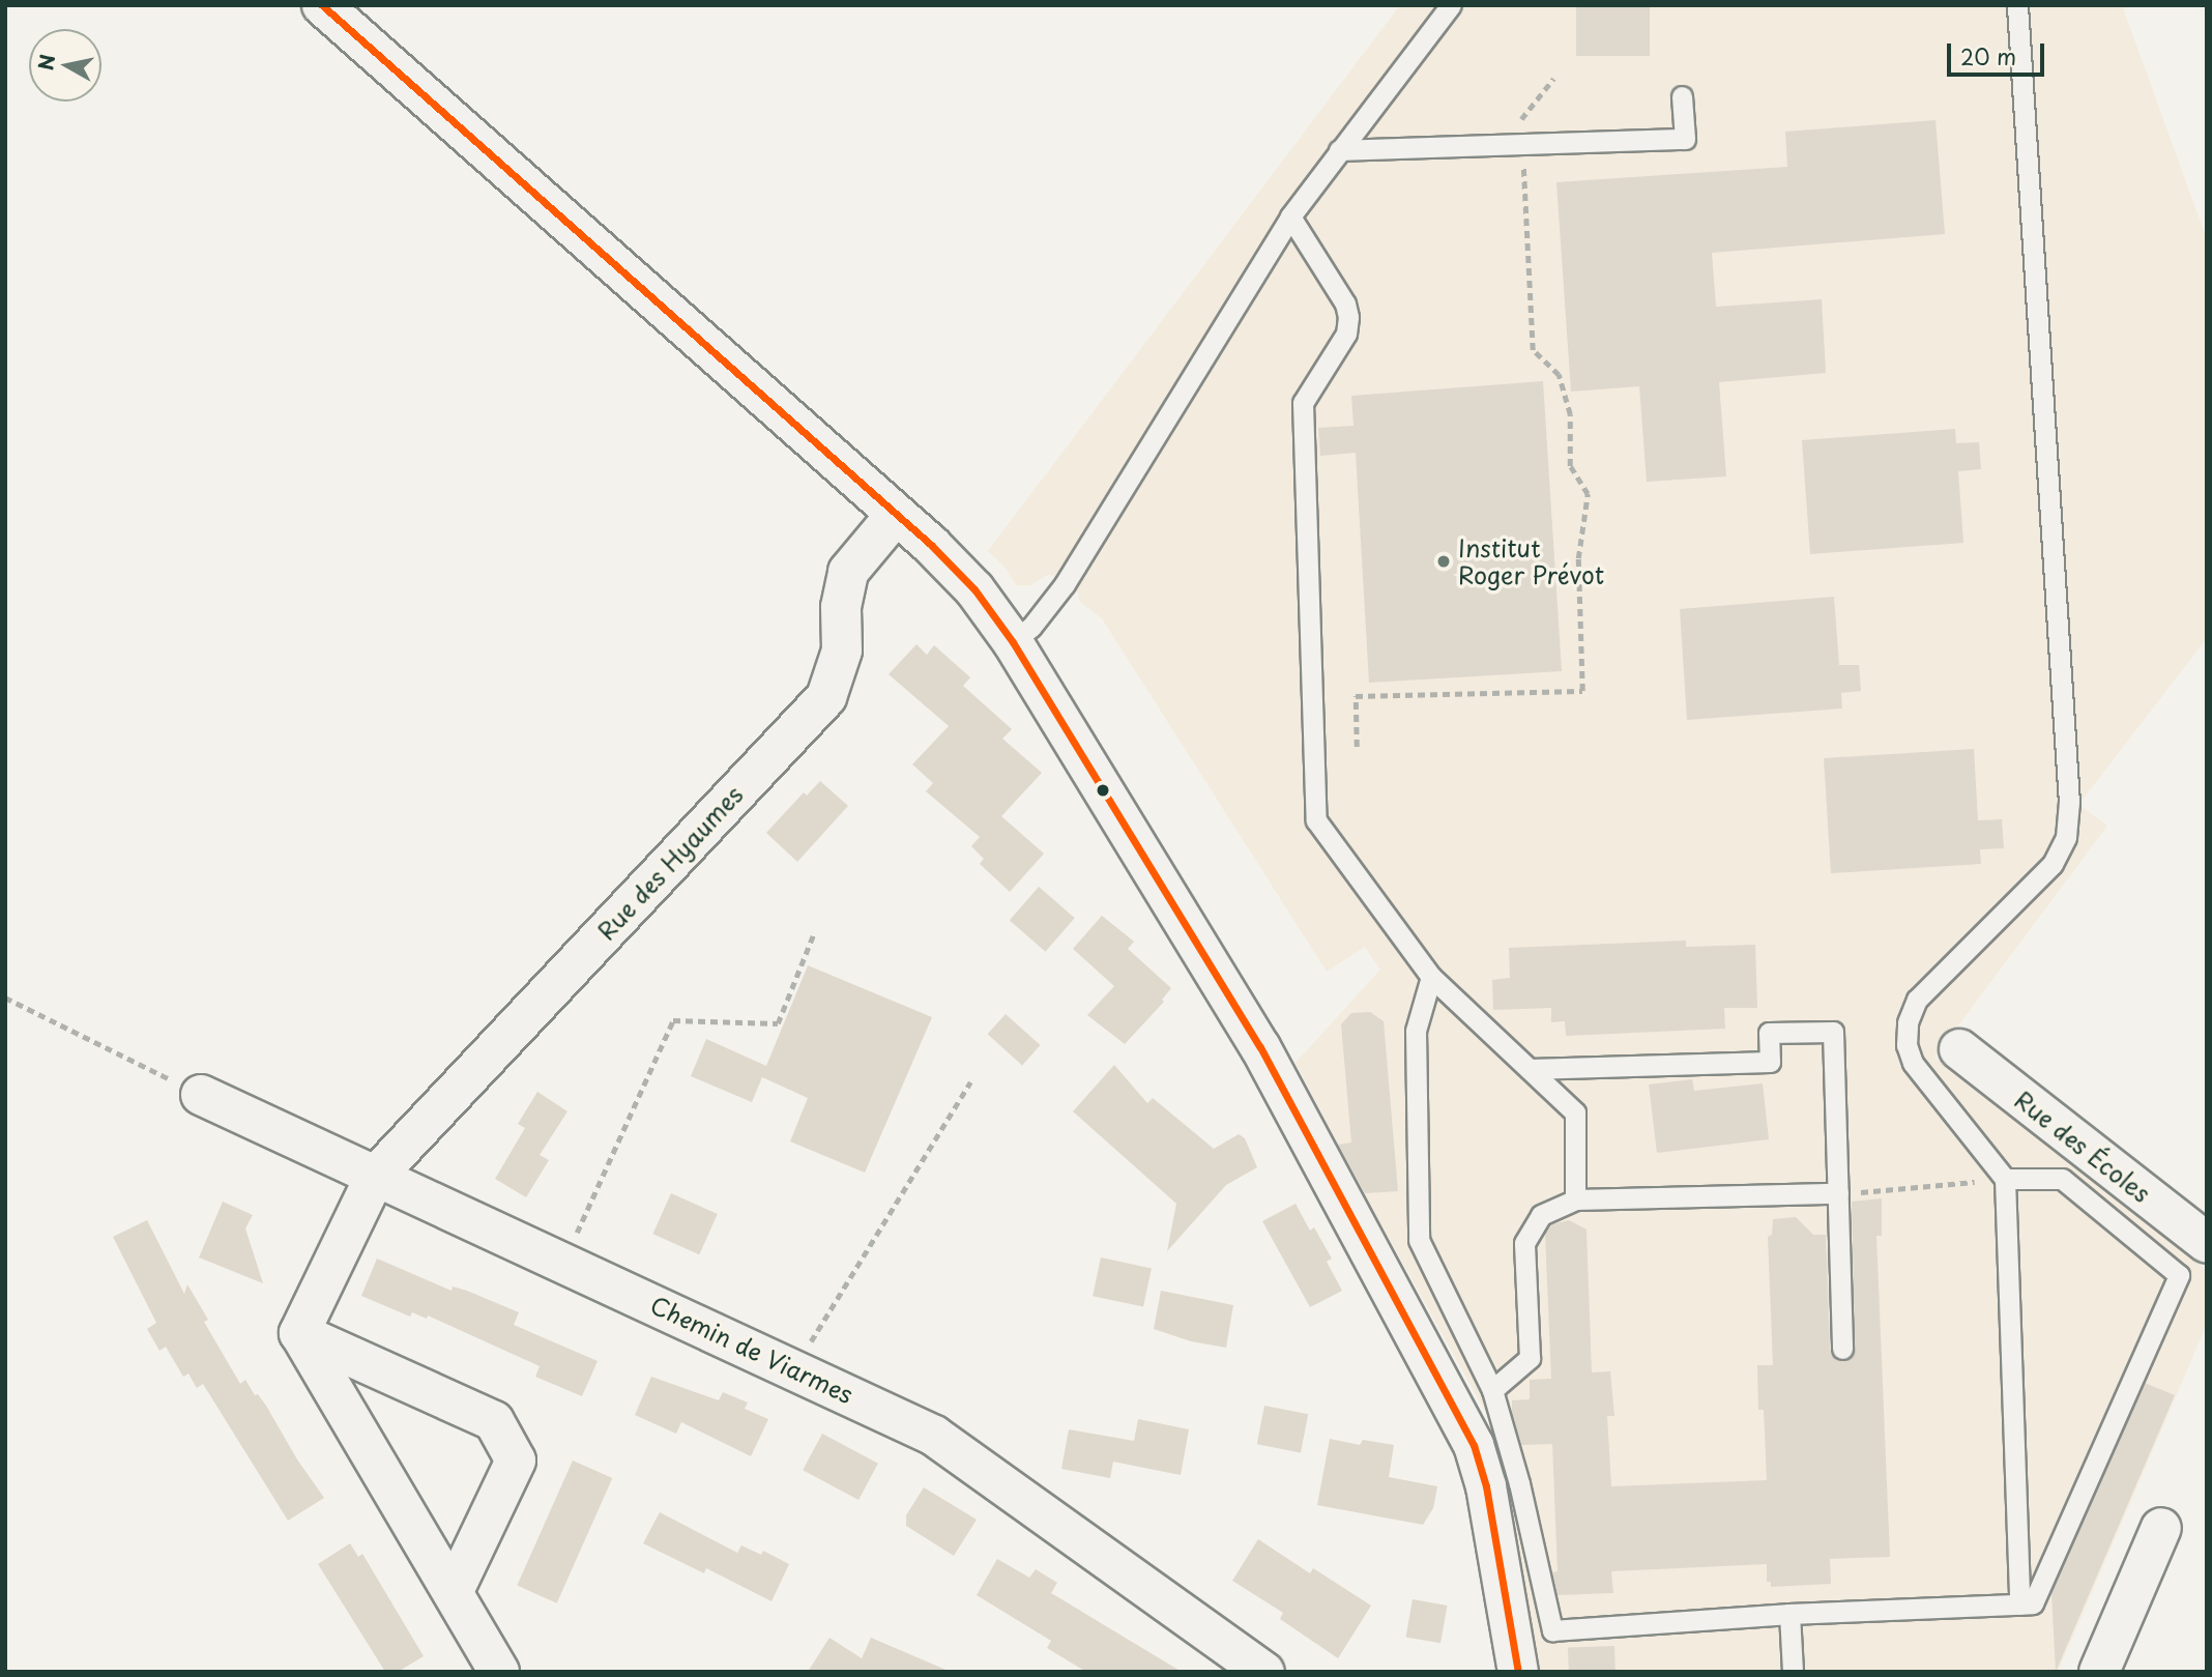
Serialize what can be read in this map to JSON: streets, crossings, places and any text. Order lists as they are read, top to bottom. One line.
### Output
{"streets":{"street":["Rue des Hyaumes","Rue des Écoles","Chemin de Viarmes"]},"crossings":[["Rue des Hyaumes","Chemin de Viarmes"]],"places":["Institut Roger Prévot"],"scale_bar":"20 m","north":"left"}
